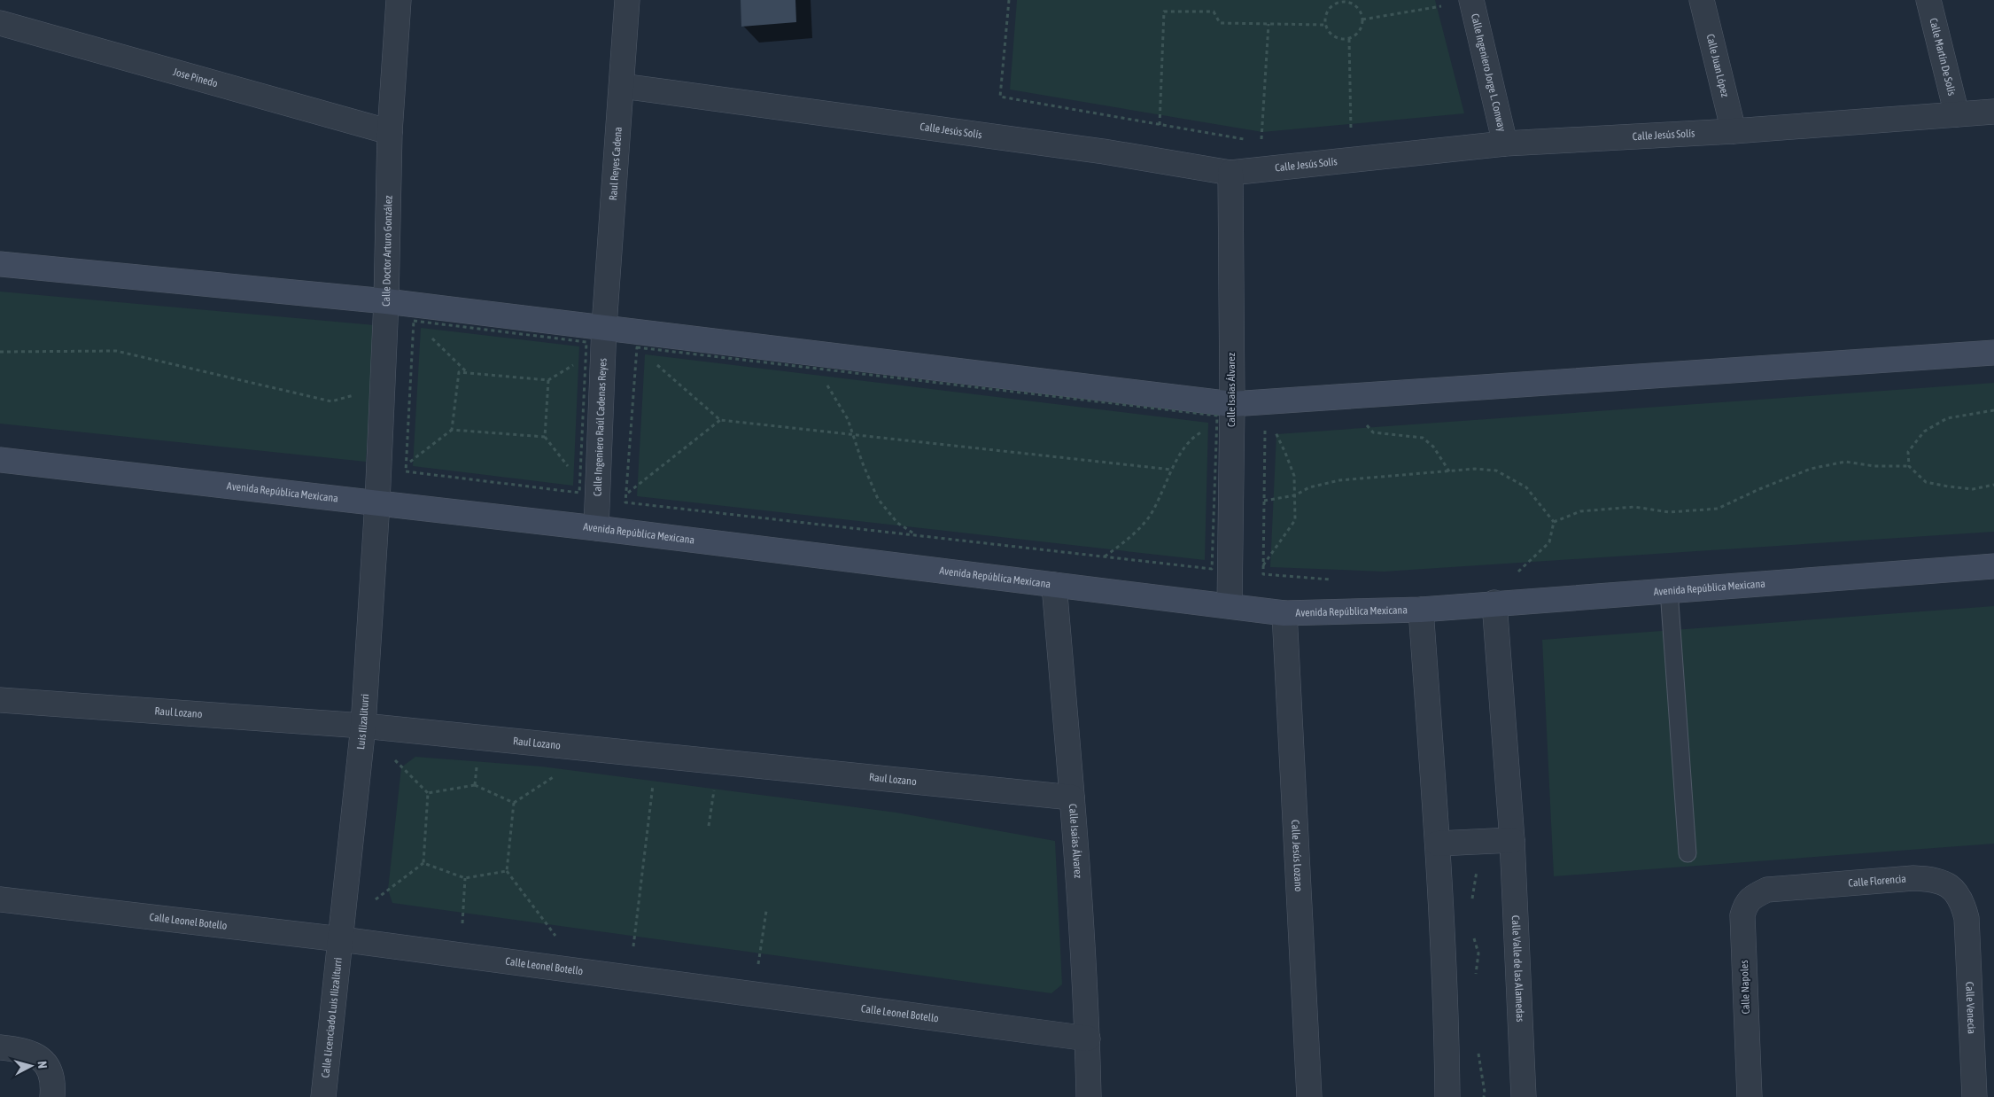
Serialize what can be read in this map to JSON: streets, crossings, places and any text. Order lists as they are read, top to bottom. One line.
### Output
{"streets":{"main road":["Avenida República Mexicana"],"street":["Calle Martín De Solís","Calle Juan López","Calle Ingeniero Jorge L. Conway","Jose Pinedo","Calle Jesús Solís","Raul Reyes Cadena","Calle Doctor Arturo González","Calle Isaías Álvarez","Calle Ingeniero Raúl Cadenas Reyes","Raul Lozano","Luis Ilizaliturri","Calle Jesús Lozano","Calle Florencia","Calle Leonel Botello","Calle Valle de las Alamedas","Calle Napoles","Calle Venecia","Calle Licenciado Luis Ilizaliturri"]},"crossings":[["Calle Martín De Solís","Calle Jesús Solís"],["Calle Juan López","Calle Jesús Solís"],["Calle Ingeniero Jorge L. Conway","Calle Jesús Solís"],["Jose Pinedo","Calle Doctor Arturo González"],["Calle Jesús Solís","Raul Reyes Cadena"],["Calle Jesús Solís","Calle Isaías Álvarez"],["Raul Reyes Cadena","Calle Ingeniero Raúl Cadenas Reyes"],["Calle Doctor Arturo González","Avenida República Mexicana"],["Calle Doctor Arturo González","Luis Ilizaliturri"],["Calle Isaías Álvarez","Avenida República Mexicana"],["Calle Isaías Álvarez","Raul Lozano"],["Calle Isaías Álvarez","Calle Leonel Botello"],["Calle Ingeniero Raúl Cadenas Reyes","Avenida República Mexicana"],["Avenida República Mexicana","Luis Ilizaliturri"],["Avenida República Mexicana","Calle Jesús Lozano"],["Avenida República Mexicana","Calle Valle de las Alamedas"],["Raul Lozano","Luis Ilizaliturri"],["Luis Ilizaliturri","Calle Leonel Botello"],["Luis Ilizaliturri","Calle Licenciado Luis Ilizaliturri"],["Calle Florencia","Calle Napoles"],["Calle Florencia","Calle Venecia"],["Calle Leonel Botello","Calle Licenciado Luis Ilizaliturri"]],"north":"right"}
